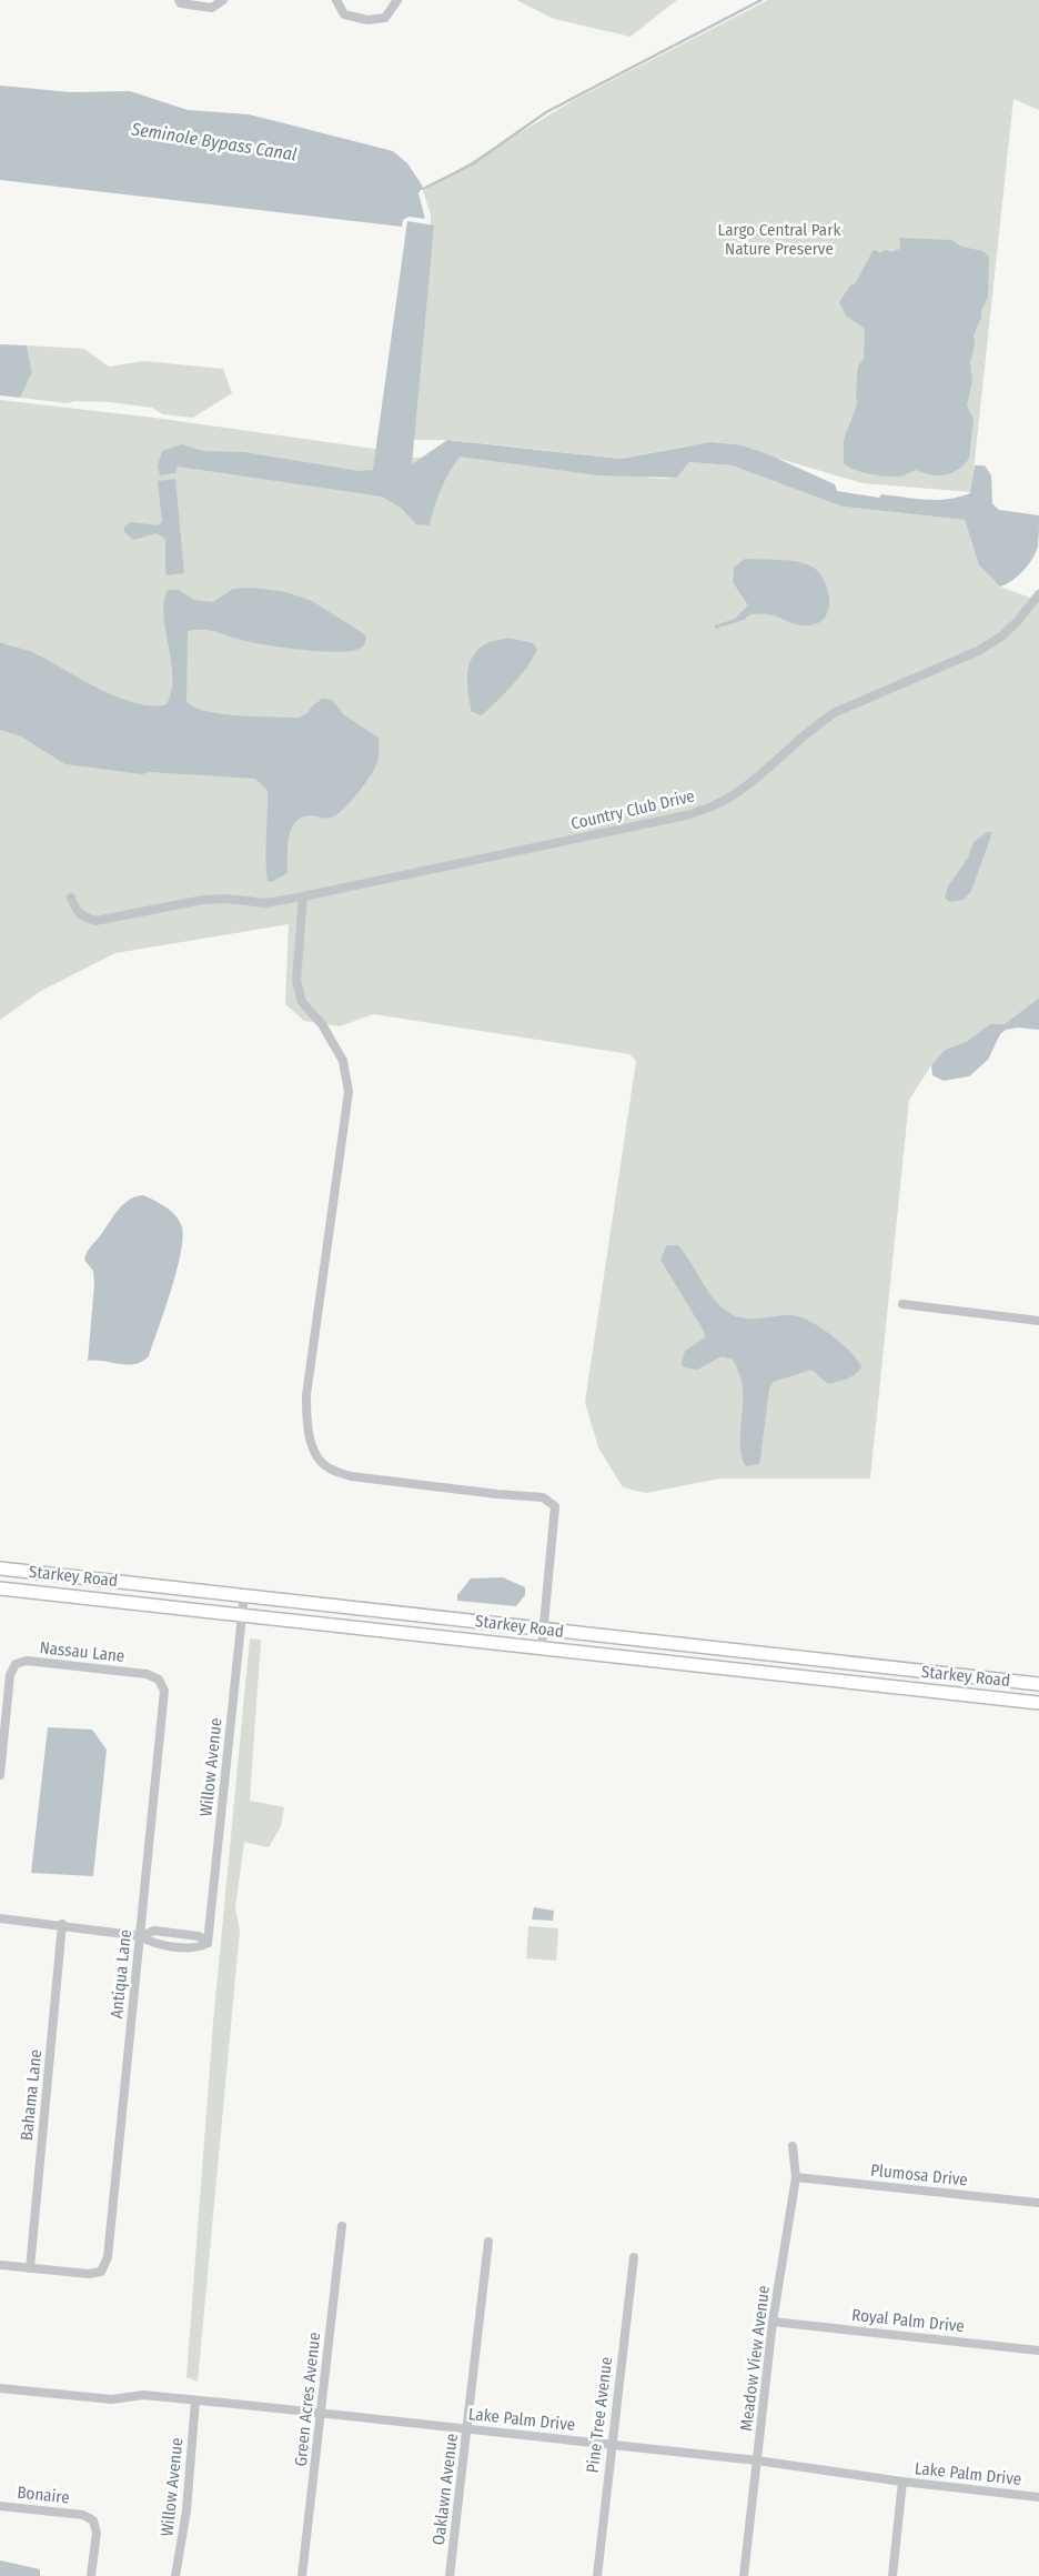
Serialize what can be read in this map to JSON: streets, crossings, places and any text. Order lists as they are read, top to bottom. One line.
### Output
{"streets":{"main road":["Starkey Road"],"street":["Country Club Drive","Nassau Lane","Willow Avenue","Antiqua Lane","Bahama Lane","Plumosa Drive","Royal Palm Drive","Meadow View Avenue","Green Acres Avenue","Pine Tree Avenue","Lake Palm Drive","Oaklawn Avenue","Bonaire"]},"crossings":[["Starkey Road","Willow Avenue"],["Nassau Lane","Antiqua Lane"],["Willow Avenue","Lake Palm Drive"],["Antiqua Lane","Bahama Lane"],["Plumosa Drive","Meadow View Avenue"],["Royal Palm Drive","Meadow View Avenue"],["Meadow View Avenue","Lake Palm Drive"],["Green Acres Avenue","Lake Palm Drive"],["Pine Tree Avenue","Lake Palm Drive"],["Lake Palm Drive","Oaklawn Avenue"]],"water":["Seminole Bypass Canal"],"parks":["Largo Central Park Nature Preserve"]}
